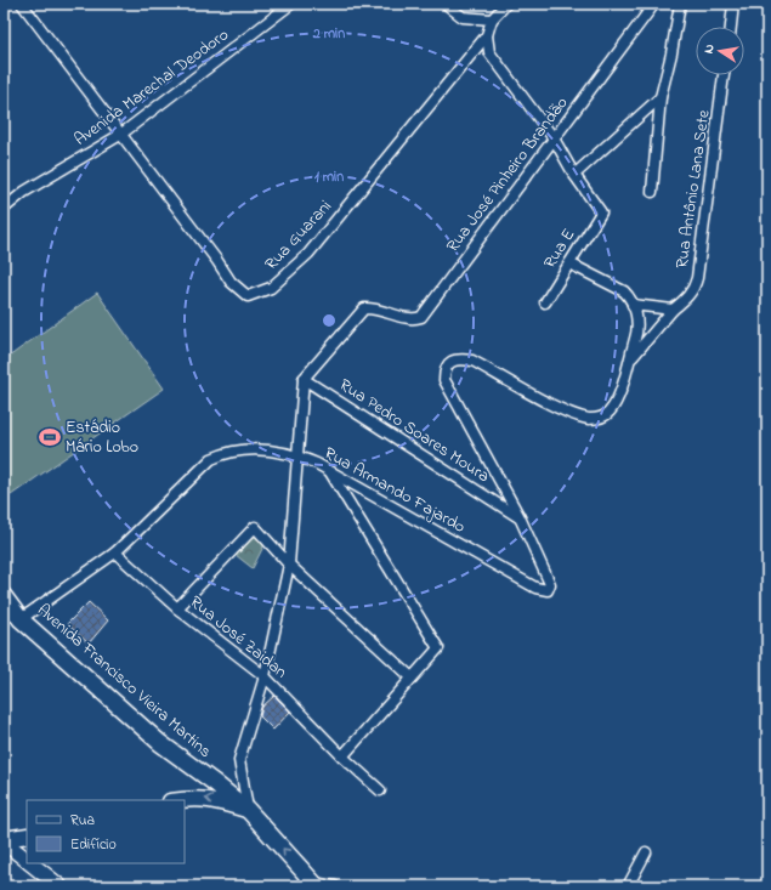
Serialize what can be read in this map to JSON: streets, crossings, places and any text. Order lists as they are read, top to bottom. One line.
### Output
{"streets":{"main road":["Avenida Francisco Vieira Martins"],"street":["Avenida Marechal Deodoro","Rua José Pinheiro Brandão","Rua Antônio Lana Sete","Rua Guarani","Rua E","Rua Pedro Soares Moura","Rua Armando Fajardo","Rua José Zaidan"]},"crossings":[["Avenida Marechal Deodoro","Rua Guarani"],["Rua José Pinheiro Brandão","Rua Pedro Soares Moura"],["Rua Antônio Lana Sete","Rua Armando Fajardo"],["Rua Pedro Soares Moura","Rua Armando Fajardo"],["Rua Armando Fajardo","Rua José Zaidan"],["Rua Armando Fajardo","Avenida Francisco Vieira Martins"]],"places":{"sports":["Estádio Mário Lobo"]},"legend":["Rua","Edifício"],"north":"left","rings":["2 min","1 min"]}
